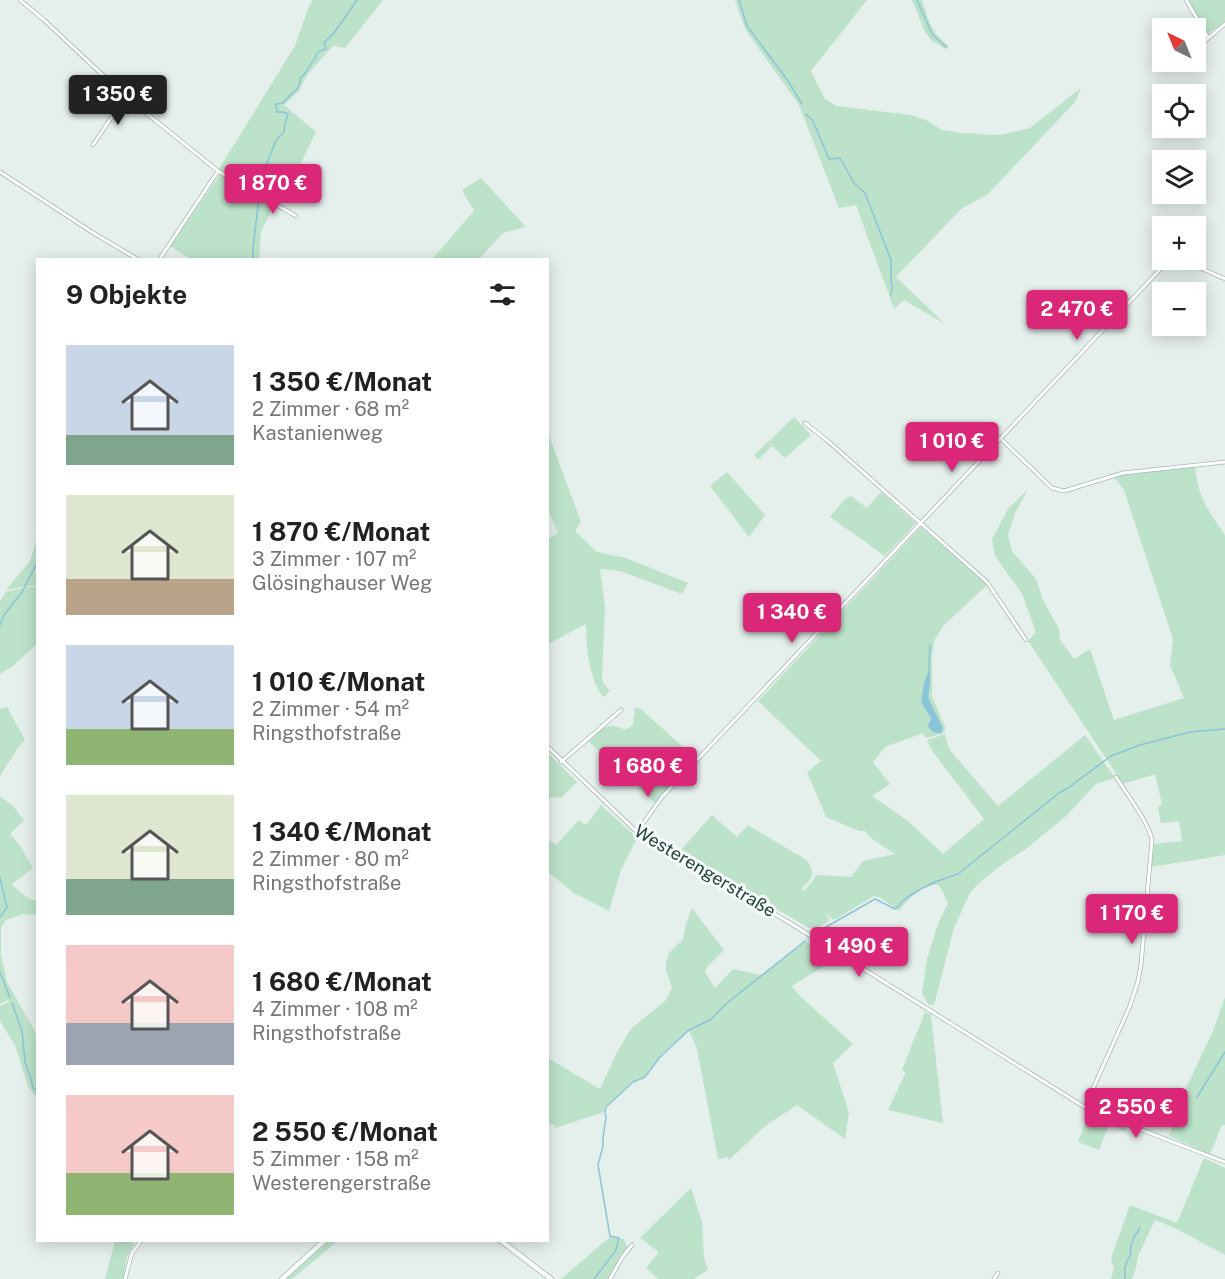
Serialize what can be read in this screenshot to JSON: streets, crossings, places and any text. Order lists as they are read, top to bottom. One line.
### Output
{"streets":{"street":["Westerengerstraße"]},"north":"top left","page":{"map_buttons":["+","−"],"price":["1 350 €","1 870 €","2 470 €","1 010 €","1 340 €","1 680 €","1 170 €","1 490 €","2 550 €"],"heading":"9 Objekte","list":[{"name":"1 350 €/Monat","note":"2 Zimmer · 68 m² · Kastanienweg"},{"name":"1 870 €/Monat","note":"3 Zimmer · 107 m² · Glösinghauser Weg"},{"name":"1 010 €/Monat","note":"2 Zimmer · 54 m² · Ringsthofstraße"},{"name":"1 340 €/Monat","note":"2 Zimmer · 80 m² · Ringsthofstraße"},{"name":"1 680 €/Monat","note":"4 Zimmer · 108 m² · Ringsthofstraße"},{"name":"2 550 €/Monat","note":"5 Zimmer · 158 m² · Westerengerstraße"}]}}
